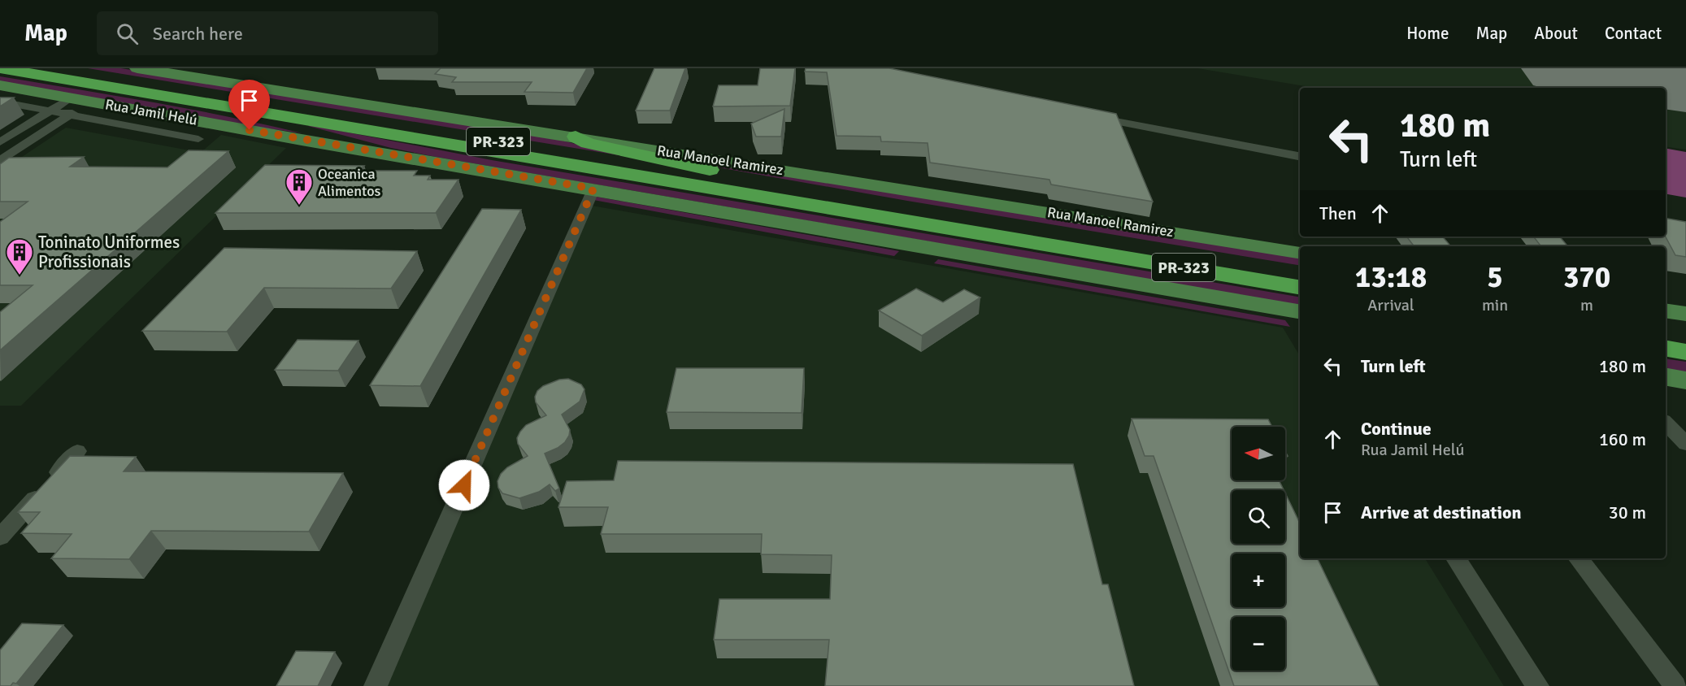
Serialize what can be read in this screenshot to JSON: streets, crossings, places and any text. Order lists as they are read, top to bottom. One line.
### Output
{"streets":{"highway":["PR-323"],"main road":["Rua Jamil Helú","Rua Manoel Ramirez"]},"places":{"building":["Oceanica Alimentos","Toninato Uniformes Profissionais"]},"north":"left","page":{"header":"Map","search":"Search here","nav":["Home","Map","About","Contact"],"turn":["180 m","Turn left"],"then":"Then","eta":["13:18","Arrival","5","min","370","m"],"list":[{"name":"Turn left","value":"180 m"},{"name":"Continue","note":"Rua Jamil Helú","value":"160 m"},{"name":"Arrive at destination","value":"30 m"}],"map_buttons":["+","−"]}}
